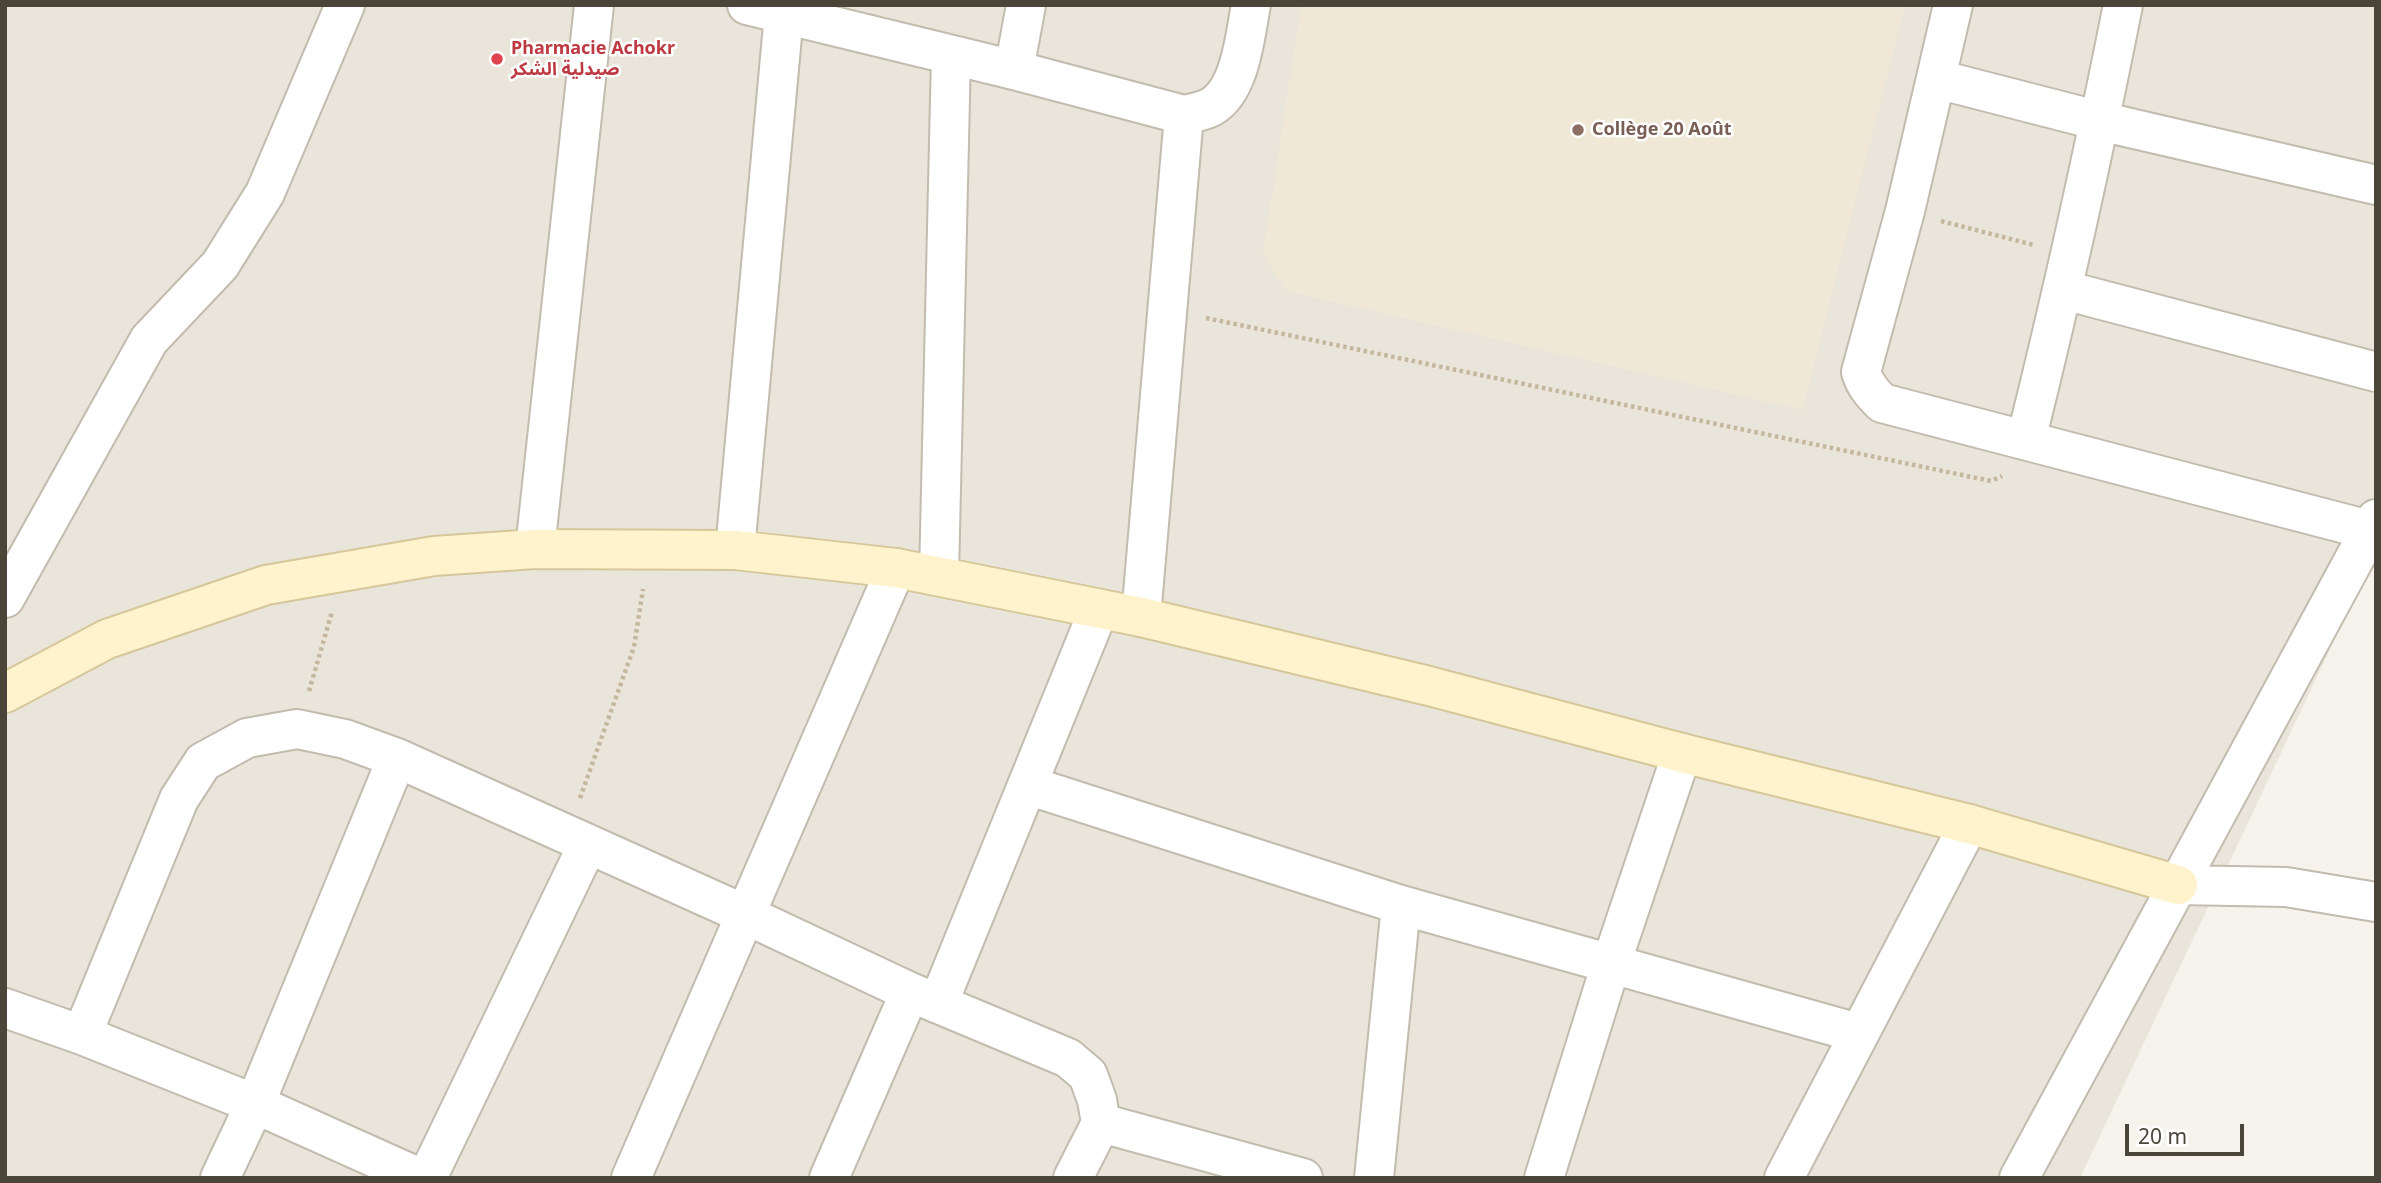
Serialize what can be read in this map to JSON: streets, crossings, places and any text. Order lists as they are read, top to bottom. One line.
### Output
{"places":["Pharmacie Achokr صيدلية الشكر","Collège 20 Août"],"scale_bar":"20 m"}
